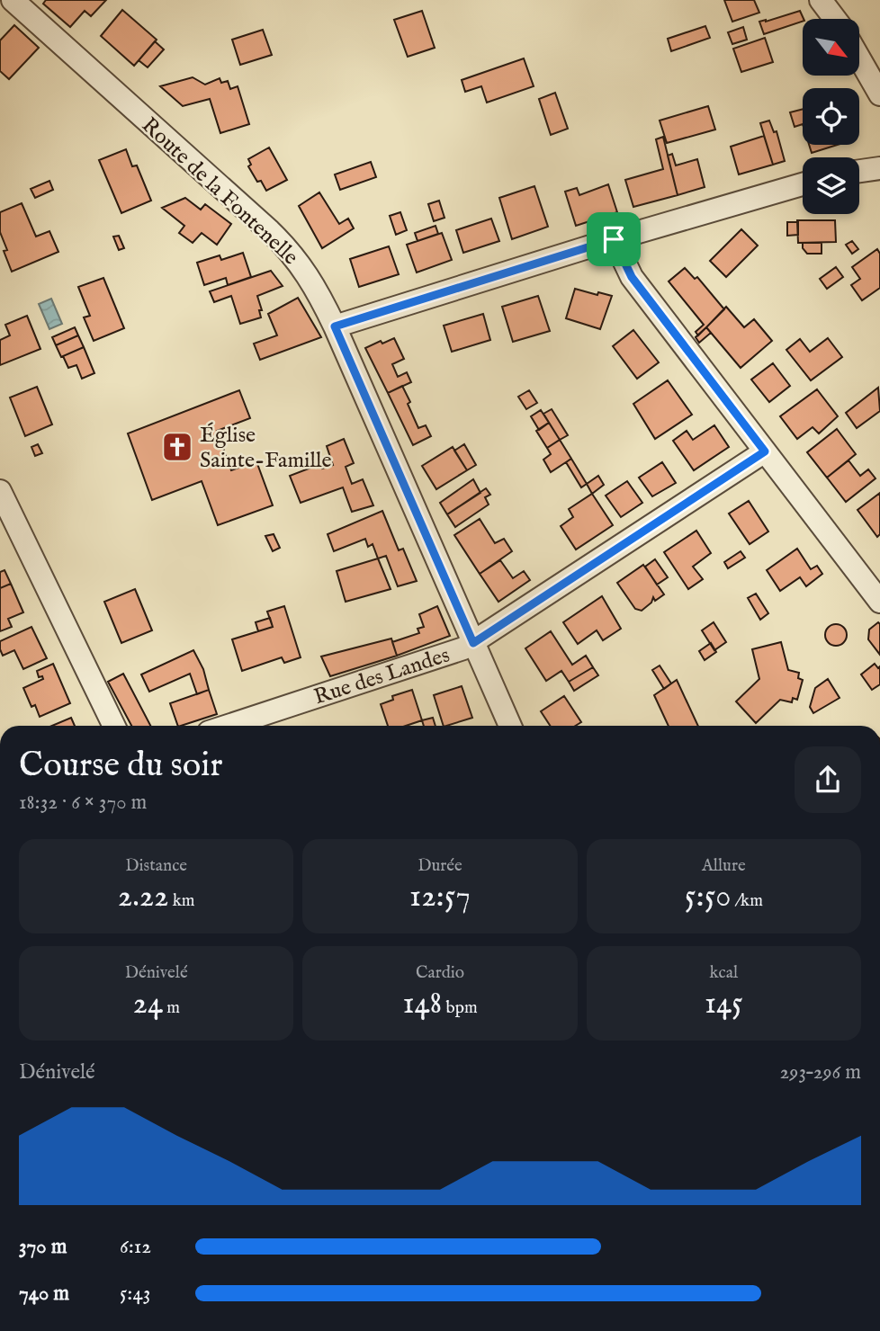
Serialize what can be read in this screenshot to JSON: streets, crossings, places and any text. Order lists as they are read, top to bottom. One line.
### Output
{"streets":{"street":["Route de la Fontenelle","Rue des Landes"]},"crossings":[["Route de la Fontenelle","Rue des Landes"]],"places":{"church":["Église Sainte-Famille"]},"north":"bottom right","page":{"heading":["Course du soir","18:32 · 6 × 370 m"],"stats":[["Distance","2.22 km"],["Durée","12:57"],["Allure","5:50 /km"],["Dénivelé","24 m"],["Cardio","148 bpm"],["kcal","145"]],"chart":["Dénivelé","293–296 m"],"list":[{"name":"370 m","note":"6:12"},{"name":"740 m","note":"5:43"}]}}
